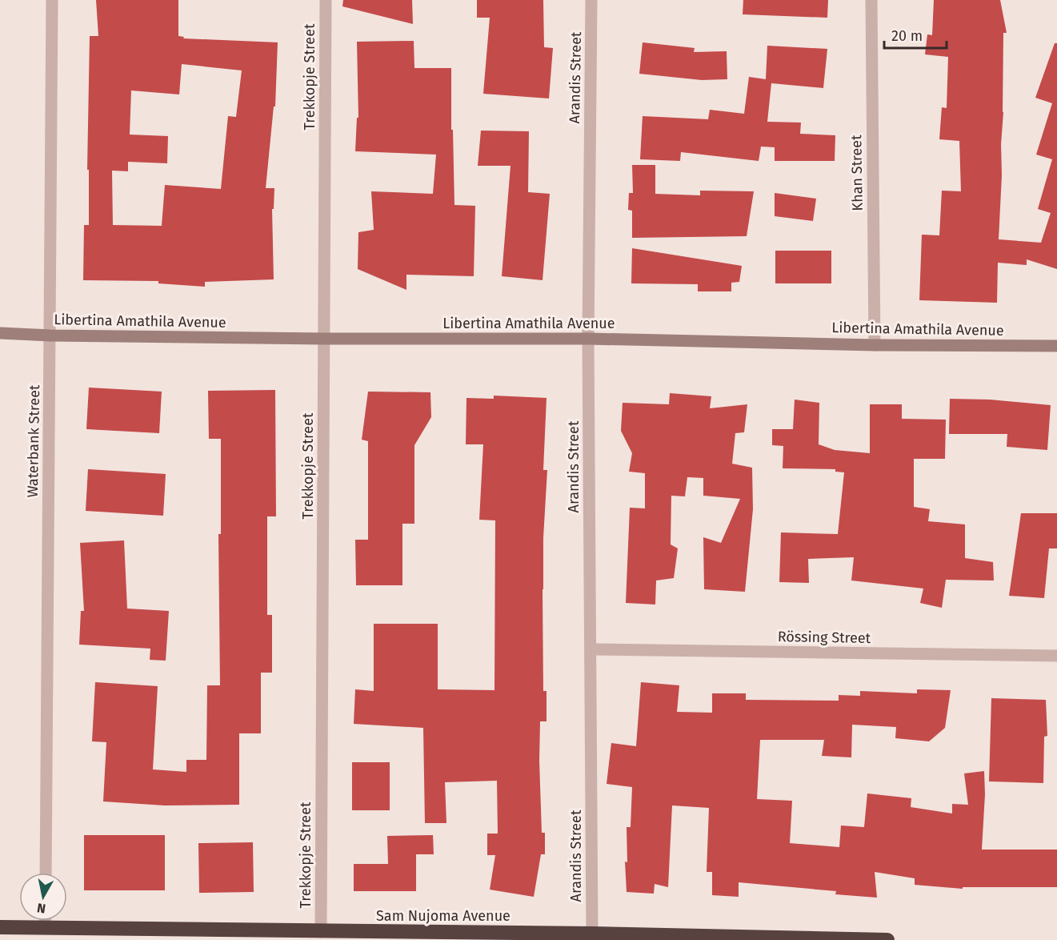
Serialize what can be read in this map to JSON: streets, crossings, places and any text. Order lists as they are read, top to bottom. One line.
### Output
{"streets":{"highway":["Sam Nujoma Avenue"],"street":["Trekkopje Street","Arandis Street","Khan Street","Libertina Amathila Avenue","Waterbank Street","Rössing Street"]},"crossings":[["Trekkopje Street","Libertina Amathila Avenue"],["Trekkopje Street","Sam Nujoma Avenue"],["Arandis Street","Libertina Amathila Avenue"],["Arandis Street","Rössing Street"],["Arandis Street","Sam Nujoma Avenue"],["Khan Street","Libertina Amathila Avenue"],["Libertina Amathila Avenue","Waterbank Street"]],"scale_bar":"20 m","north":"bottom"}
